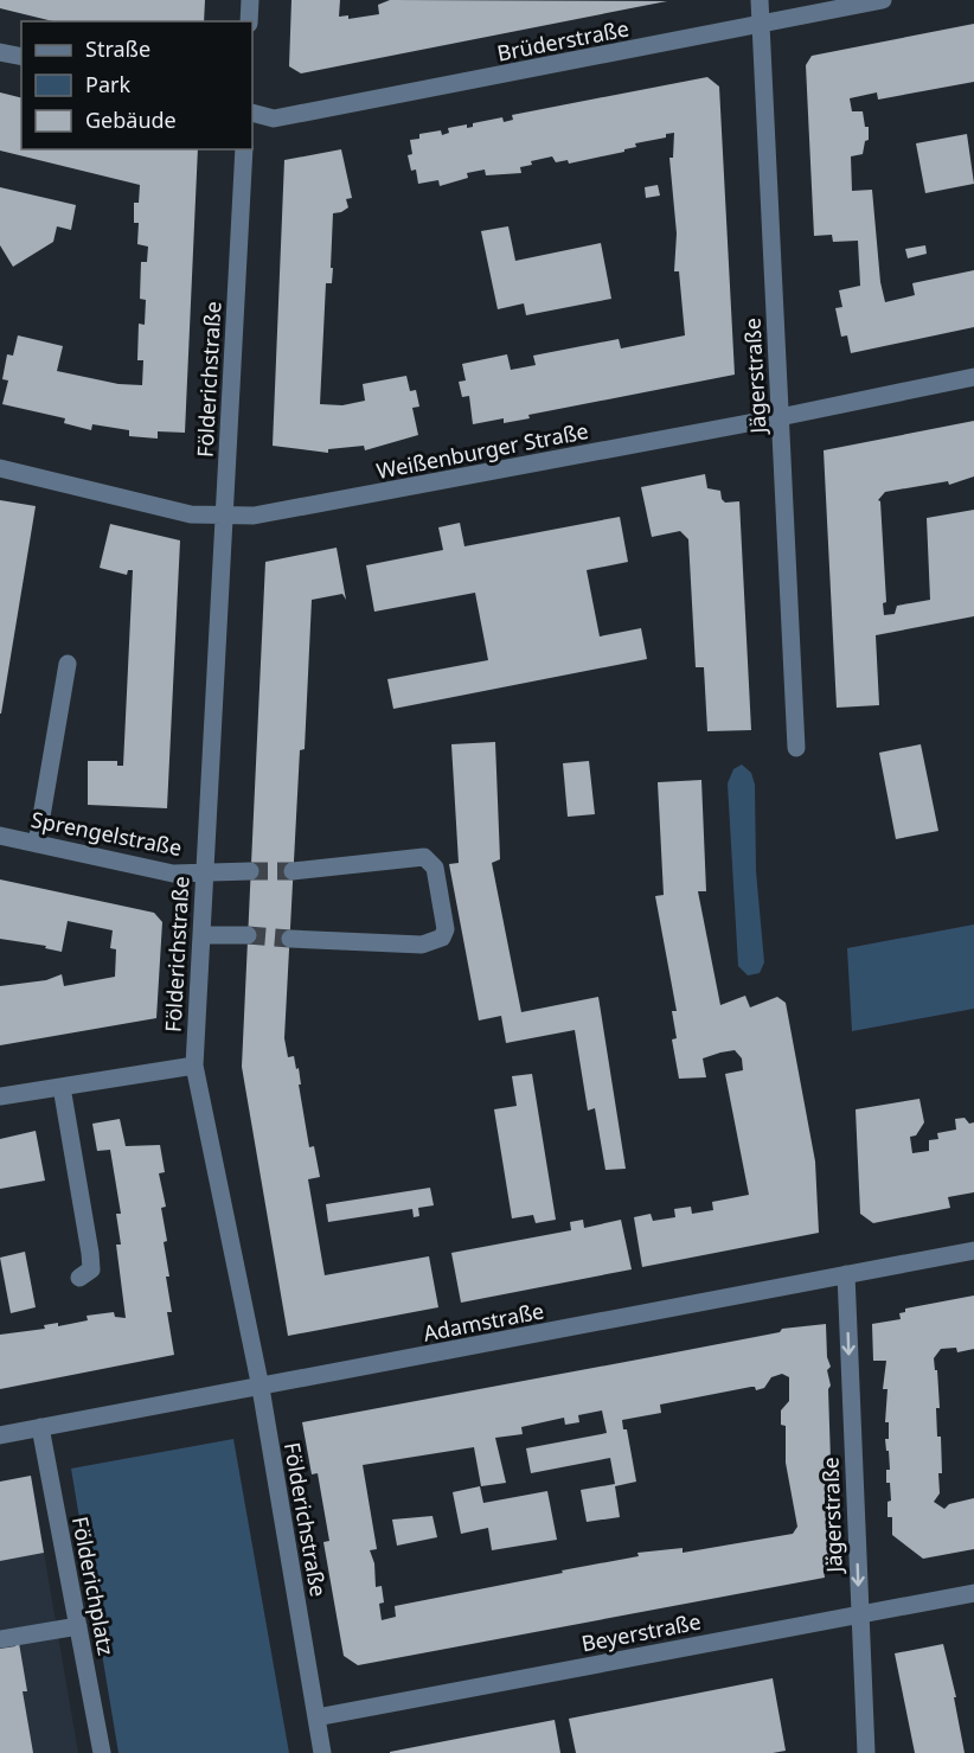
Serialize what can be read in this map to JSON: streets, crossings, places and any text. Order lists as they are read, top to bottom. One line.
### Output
{"streets":{"street":["Brüderstraße","Jägerstraße","Földerichstraße","Weißenburger Straße","Sprengelstraße","Adamstraße","Földerichplatz","Beyerstraße"]},"crossings":[["Brüderstraße","Jägerstraße"],["Jägerstraße","Weißenburger Straße"],["Jägerstraße","Adamstraße"],["Jägerstraße","Beyerstraße"],["Földerichstraße","Weißenburger Straße"],["Földerichstraße","Sprengelstraße"],["Földerichstraße","Adamstraße"],["Földerichstraße","Beyerstraße"],["Adamstraße","Földerichplatz"]],"legend":["Straße","Park","Gebäude"]}
